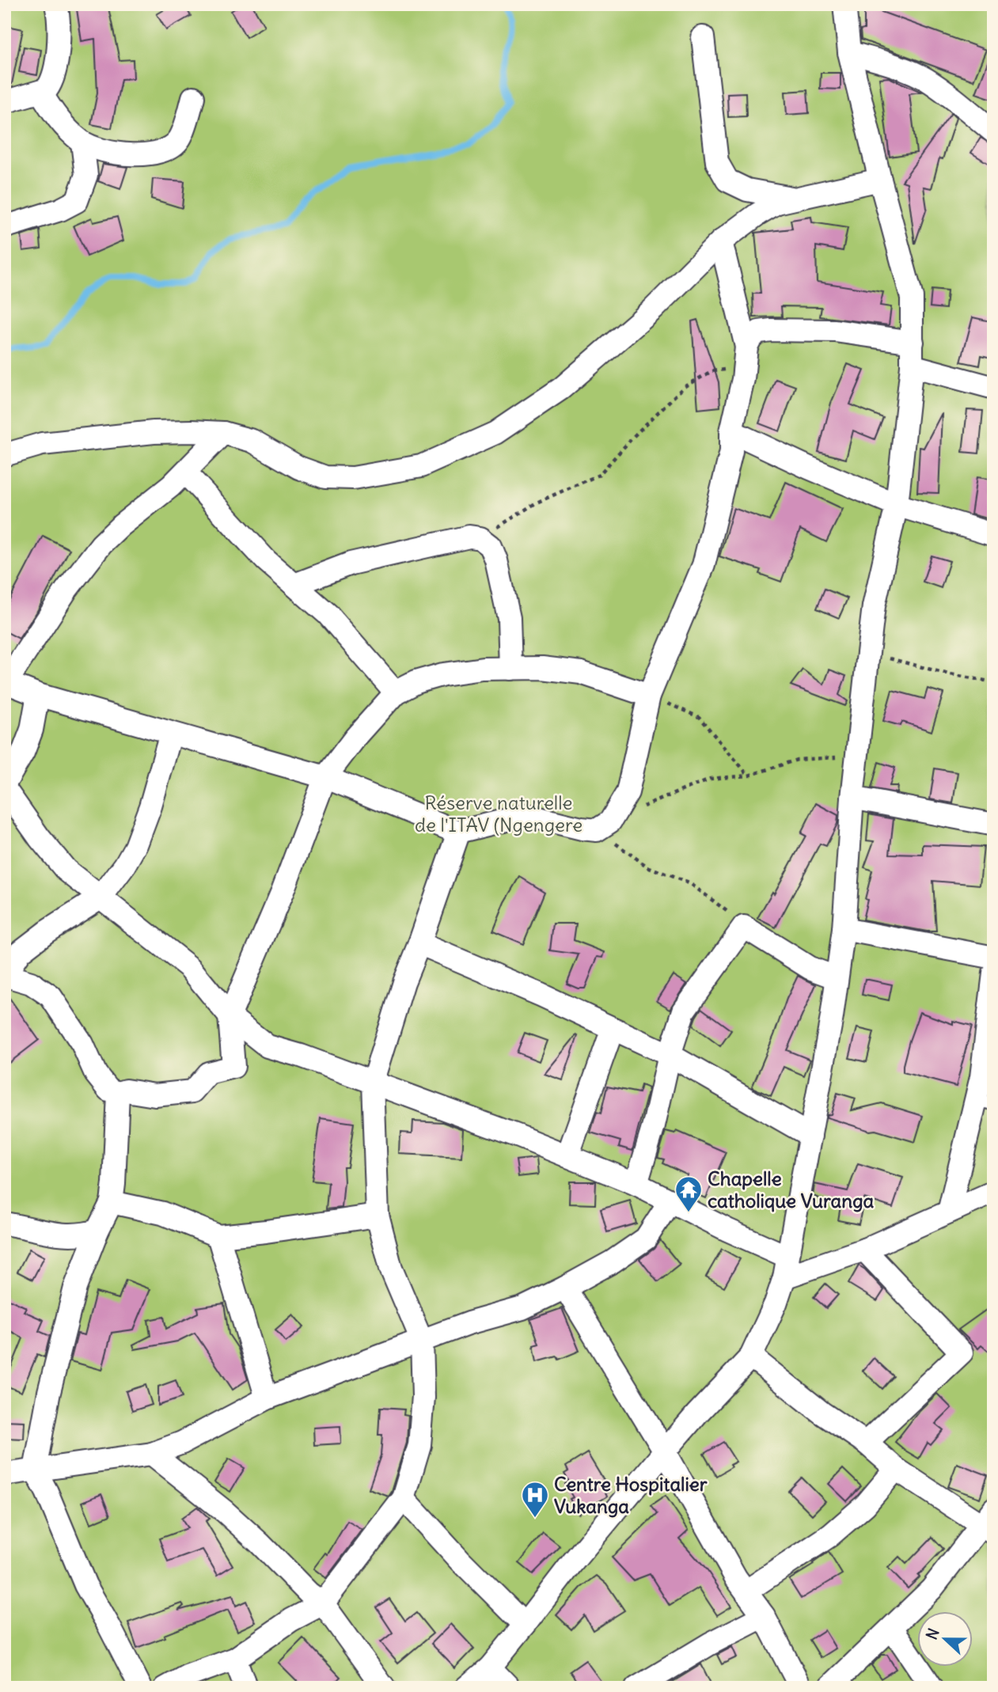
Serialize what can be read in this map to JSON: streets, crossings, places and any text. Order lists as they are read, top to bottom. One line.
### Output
{"parks":["Réserve naturelle de l'ITAV (Ngengere"],"places":{"temple":["Chapelle catholique Vuranga"],"hospital":["Centre Hospitalier Vukanga"]},"north":"left"}
